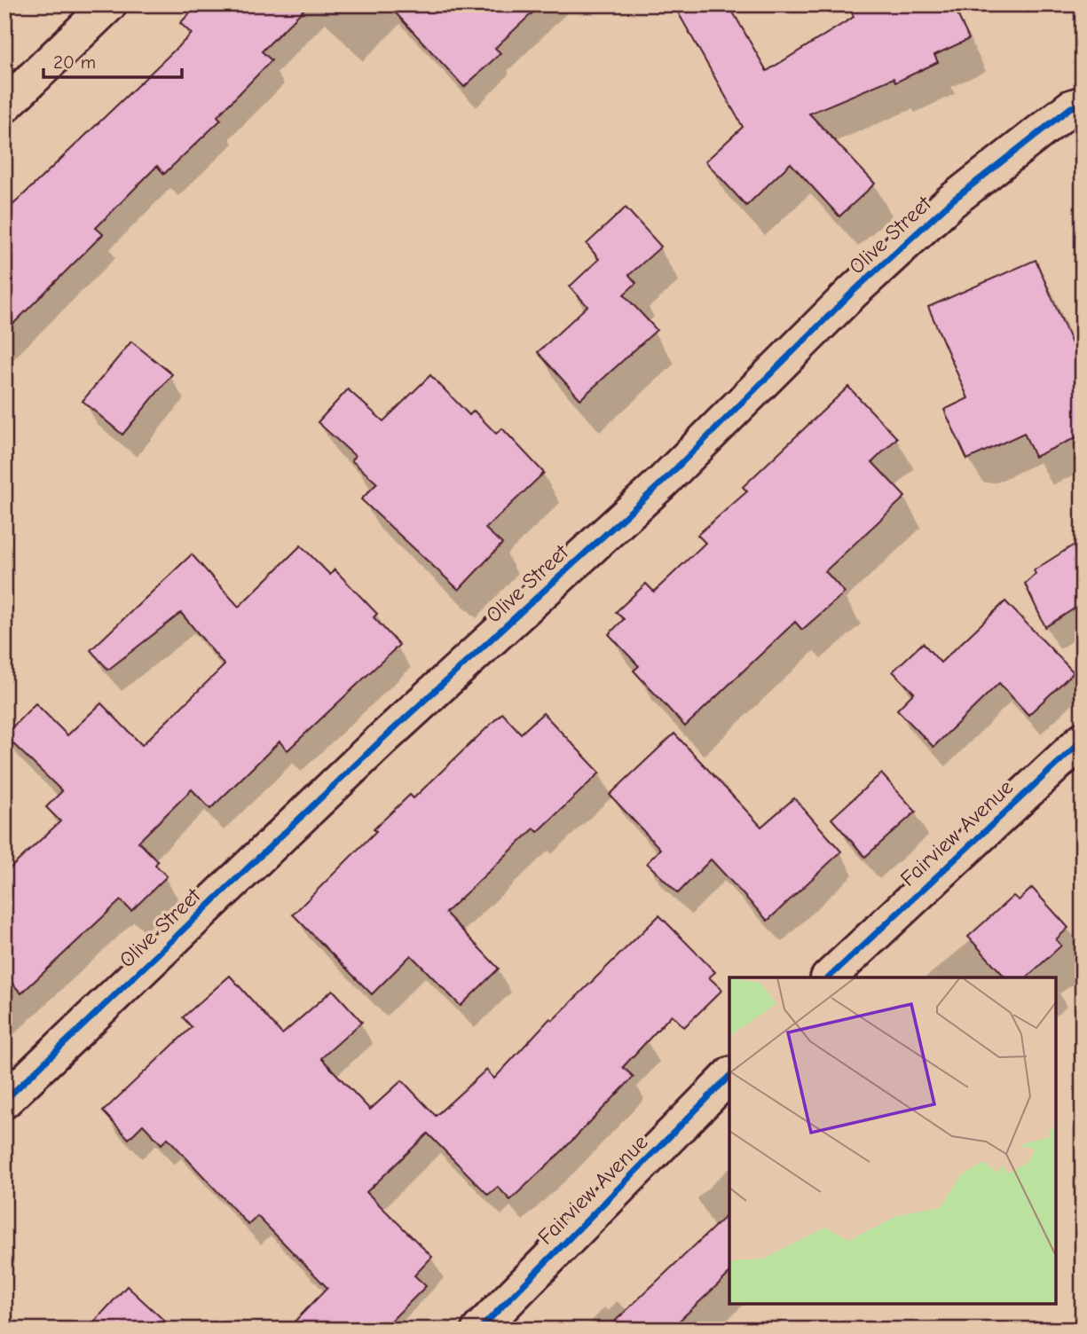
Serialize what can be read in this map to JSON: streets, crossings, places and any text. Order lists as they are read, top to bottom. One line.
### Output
{"streets":{"street":["Olive Street","Fairview Avenue"]},"scale_bar":"20 m"}
